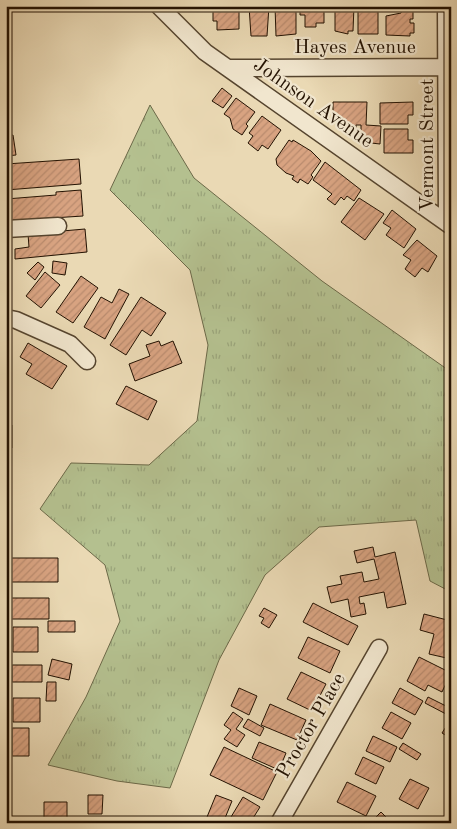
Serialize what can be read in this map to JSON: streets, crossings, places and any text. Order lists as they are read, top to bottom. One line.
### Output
{"streets":{"street":["Hayes Avenue","Johnson Avenue","Vermont Street","Proctor Place"]},"crossings":[["Hayes Avenue","Johnson Avenue"],["Hayes Avenue","Vermont Street"],["Johnson Avenue","Vermont Street"]]}
